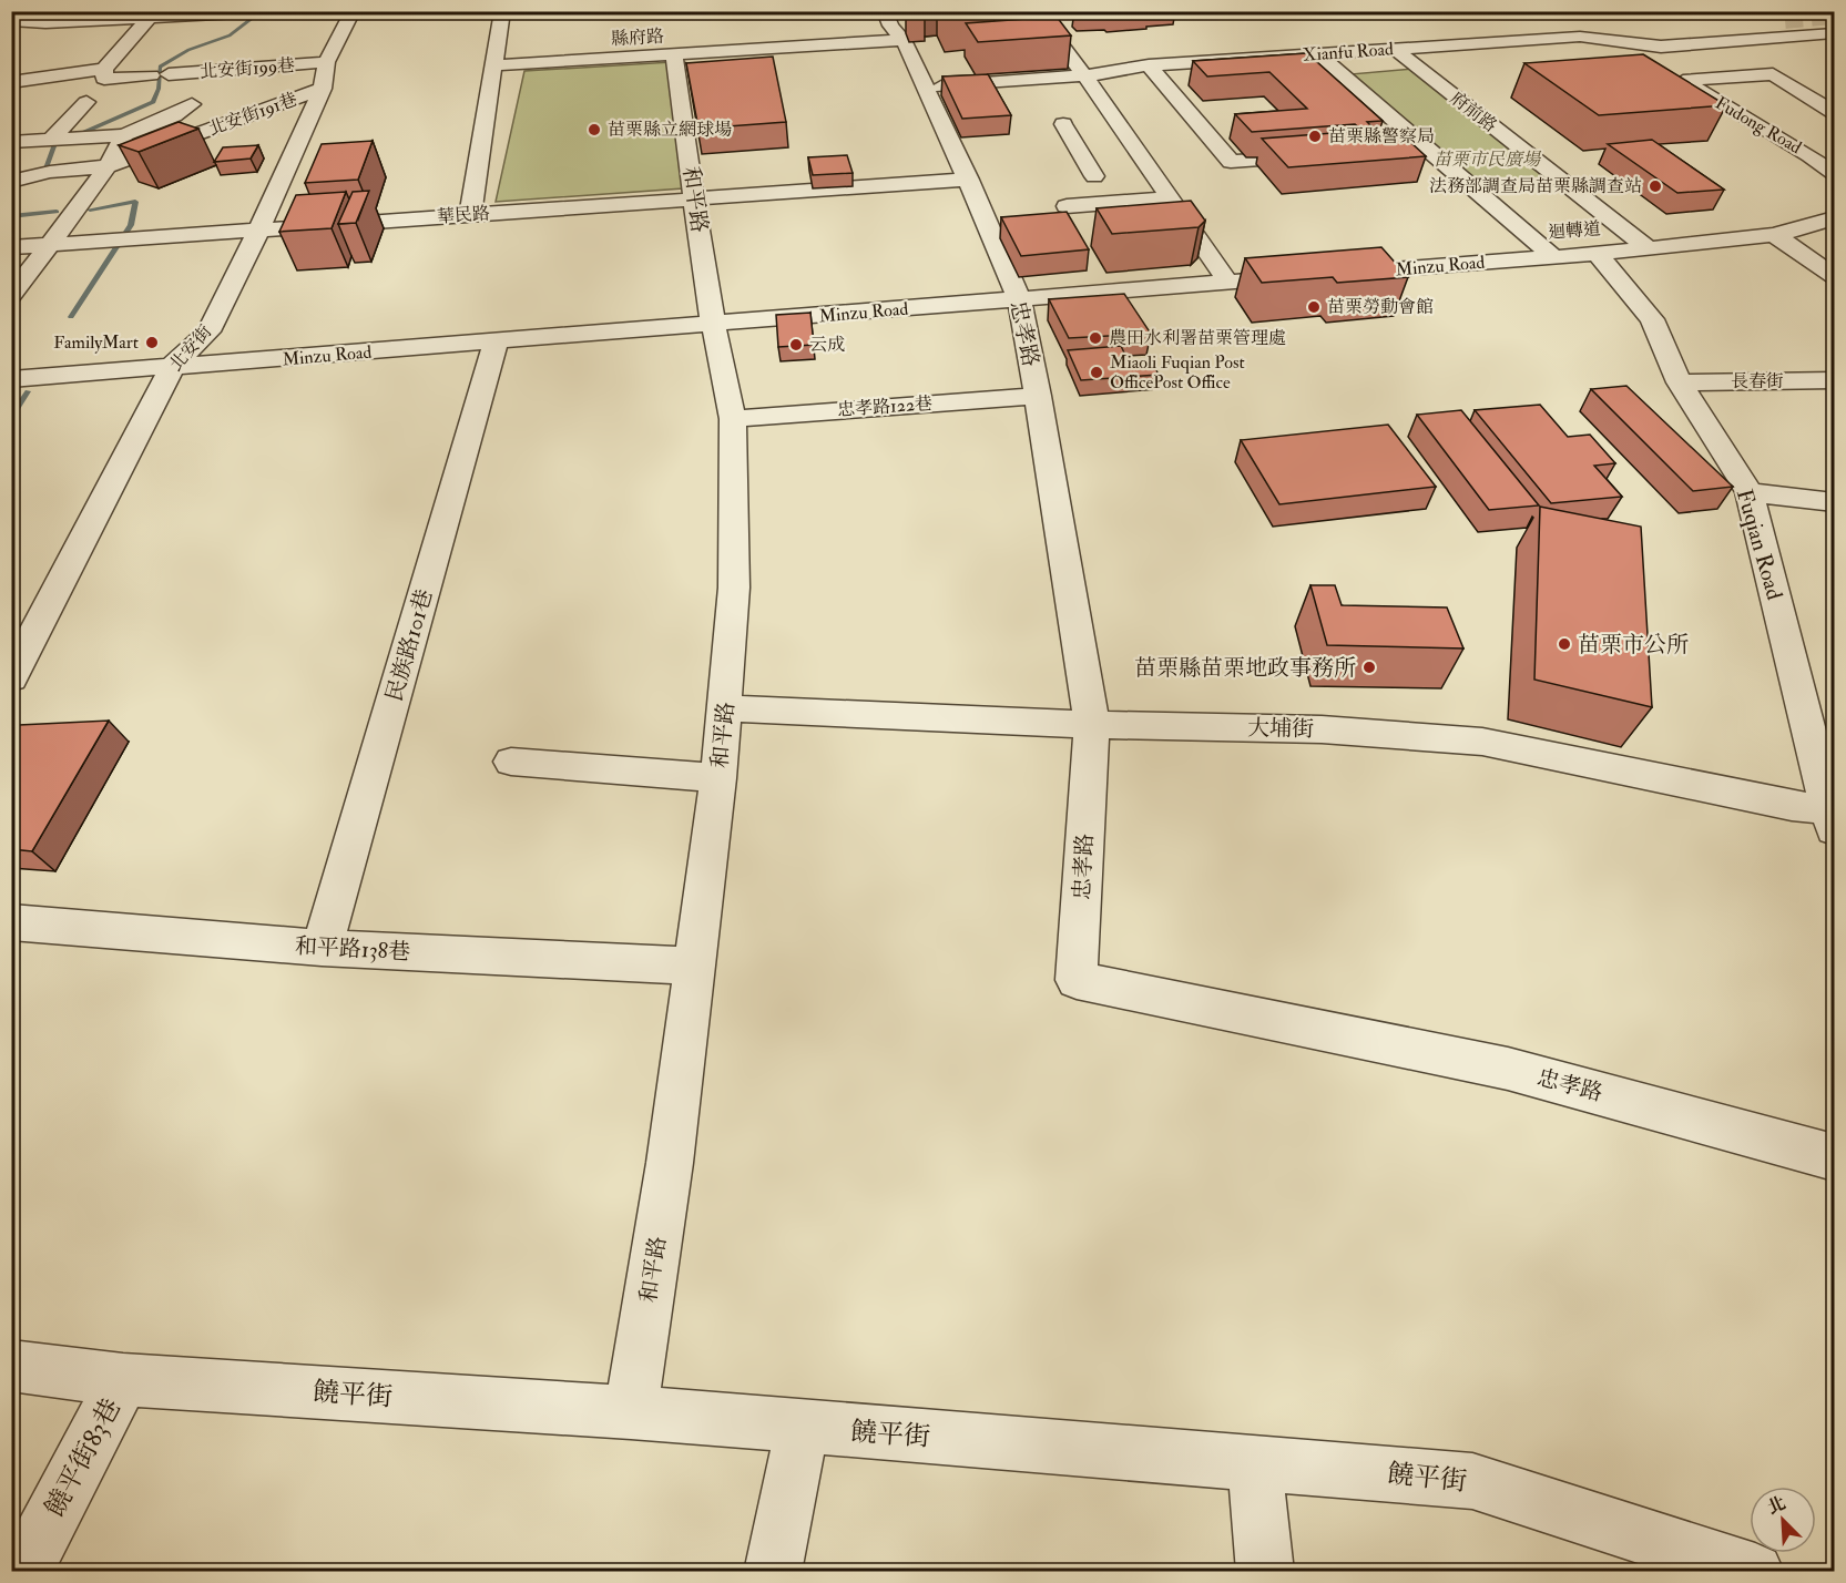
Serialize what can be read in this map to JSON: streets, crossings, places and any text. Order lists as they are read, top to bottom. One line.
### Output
{"streets":{"street":["縣府路","Xianfu Road","北安街199巷","府前路","北安街191巷","Fudong Road","和平路","華民路","迴轉道","Minzu Road","忠孝路","北安街","長春街","忠孝路122巷","Fuqian Road","民族路101巷","大埔街","和平路138巷","饒平街","饒平街83巷"]},"crossings":[["縣府路","和平路"],["縣府路","忠孝路"],["Xianfu Road","府前路"],["Xianfu Road","Fudong Road"],["Xianfu Road","忠孝路"],["北安街199巷","北安街"],["府前路","迴轉道"],["北安街191巷","北安街"],["和平路","華民路"],["和平路","Minzu Road"],["和平路","忠孝路122巷"],["和平路","大埔街"],["和平路","和平路138巷"],["和平路","饒平街"],["華民路","忠孝路"],["華民路","北安街"],["迴轉道","Minzu Road"],["迴轉道","Fuqian Road"],["Minzu Road","忠孝路"],["Minzu Road","北安街"],["Minzu Road","Fuqian Road"],["Minzu Road","民族路101巷"],["忠孝路","忠孝路122巷"],["忠孝路","大埔街"],["長春街","Fuqian Road"],["Fuqian Road","大埔街"],["民族路101巷","和平路138巷"],["饒平街","饒平街83巷"]],"parks":["苗栗市民廣場"],"places":["苗栗縣立網球場","苗栗縣警察局","法務部調查局苗栗縣調查站","苗栗勞動會館","農田水利署苗栗管理處","FamilyMart","云成","Miaoli Fuqian Post OfficePost Office","苗栗市公所","苗栗縣苗栗地政事務所"],"north":"top left"}
